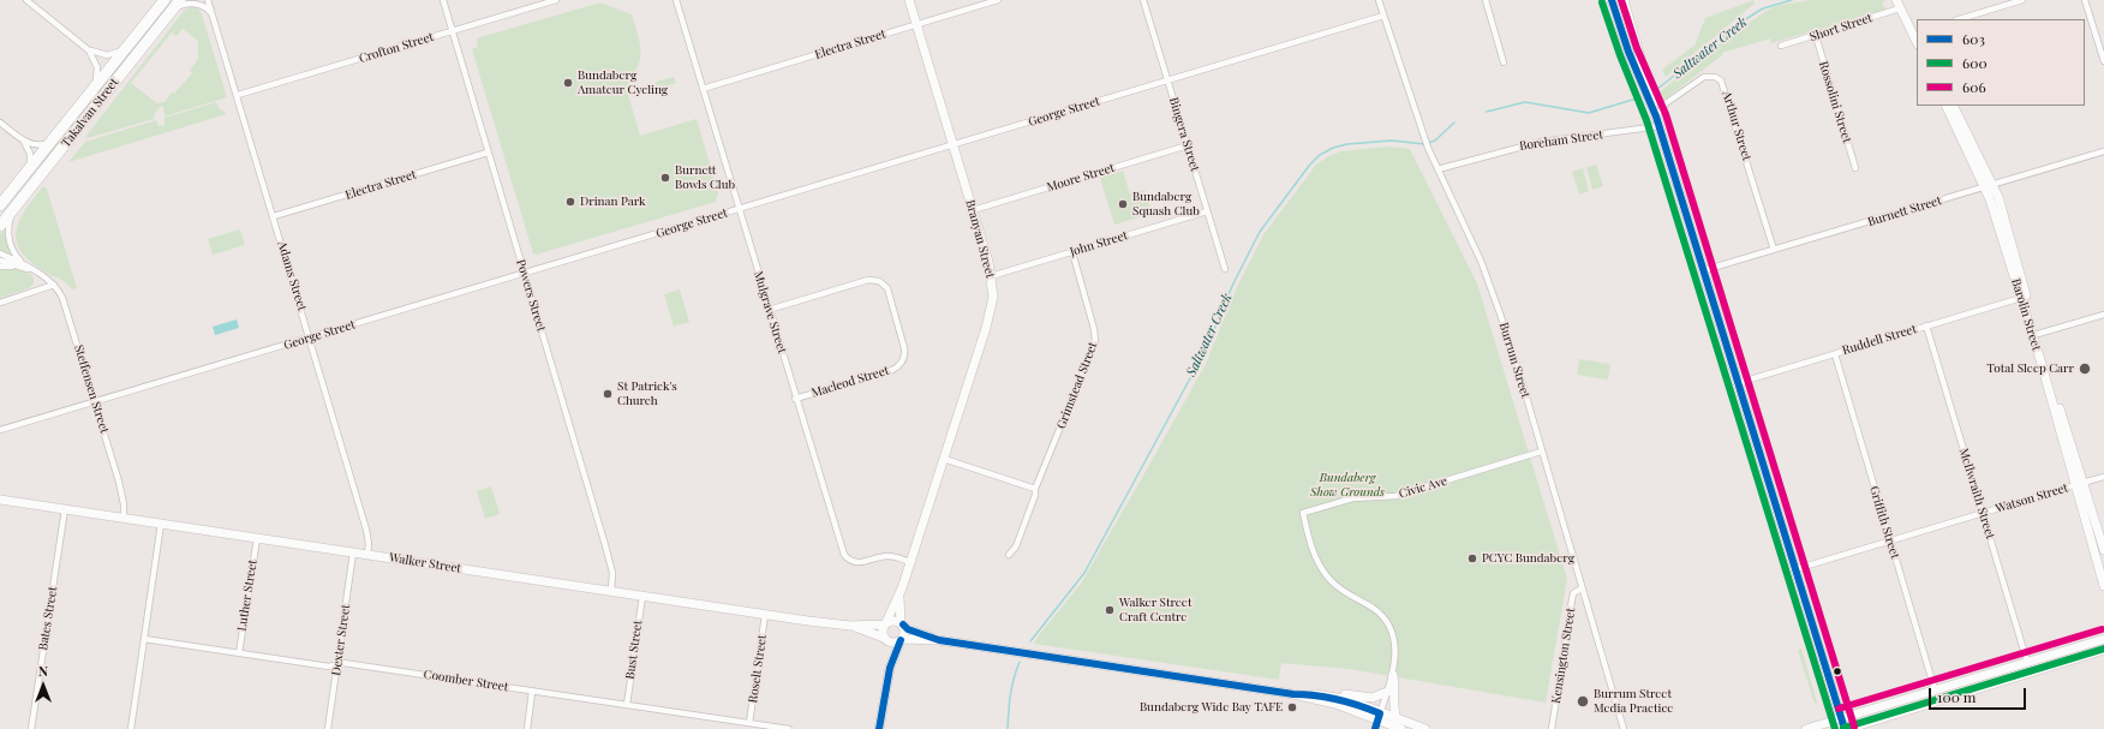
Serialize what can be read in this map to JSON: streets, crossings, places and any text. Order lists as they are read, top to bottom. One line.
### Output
{"streets":{"highway":["Takalvan Street"],"main road":["Branyan Street","Barolin Street","Walker Street"],"street":["Short Street","Electra Street","Crofton Street","Rossolini Street","George Street","Arthur Street","Bingera Street","Boreham Street","Moore Street","Burnett Street","John Street","Adams Street","Powers Street","Mulgrave Street","Ruddell Street","Burrum Street","Macleod Street","Grimstead Street","Steffensen Street","Civic Ave","McIlwraith Street","Watson Street","Griffith Street","Luther Street","Bates Street","Dexter Street","Bust Street","Kensington Street","Roselt Street","Coomber Street"]},"crossings":[["Short Street","Rossolini Street"],["Electra Street","Branyan Street"],["Electra Street","Adams Street"],["Electra Street","Powers Street"],["Electra Street","Mulgrave Street"],["Crofton Street","Adams Street"],["Crofton Street","Powers Street"],["George Street","Bingera Street"],["George Street","Branyan Street"],["George Street","Adams Street"],["George Street","Powers Street"],["George Street","Mulgrave Street"],["George Street","Burrum Street"],["George Street","Steffensen Street"],["Arthur Street","Burnett Street"],["Bingera Street","Moore Street"],["Bingera Street","John Street"],["Boreham Street","Burrum Street"],["Moore Street","Branyan Street"],["Burnett Street","Barolin Street"],["Branyan Street","John Street"],["Branyan Street","Mulgrave Street"],["Branyan Street","Walker Street"],["John Street","Grimstead Street"],["Adams Street","Walker Street"],["Powers Street","Walker Street"],["Mulgrave Street","Macleod Street"],["Barolin Street","Ruddell Street"],["Barolin Street","Watson Street"],["Ruddell Street","McIlwraith Street"],["Ruddell Street","Griffith Street"],["Burrum Street","Civic Ave"],["Burrum Street","Kensington Street"],["Steffensen Street","Walker Street"],["McIlwraith Street","Watson Street"],["Watson Street","Griffith Street"],["Walker Street","Luther Street"],["Walker Street","Bates Street"],["Walker Street","Dexter Street"],["Walker Street","Bust Street"],["Walker Street","Roselt Street"],["Luther Street","Coomber Street"],["Dexter Street","Coomber Street"],["Bust Street","Coomber Street"],["Roselt Street","Coomber Street"]],"water":["Saltwater Creek"],"parks":["Bundaberg Show Grounds"],"places":["Bundaberg Amateur Cycling","Burnett Bowls Club","Drinan Park","Bundaberg Squash Club","Total Sleep Carr","St Patrick's Church","PCYC Bundaberg","Walker Street Craft Centre","Burrum Street Media Practice","Bundaberg Wide Bay TAFE"],"lines":["transit line 603","transit line 606","transit line 600"],"legend":["603","600","606"],"scale_bar":"100 m","north":"top"}
